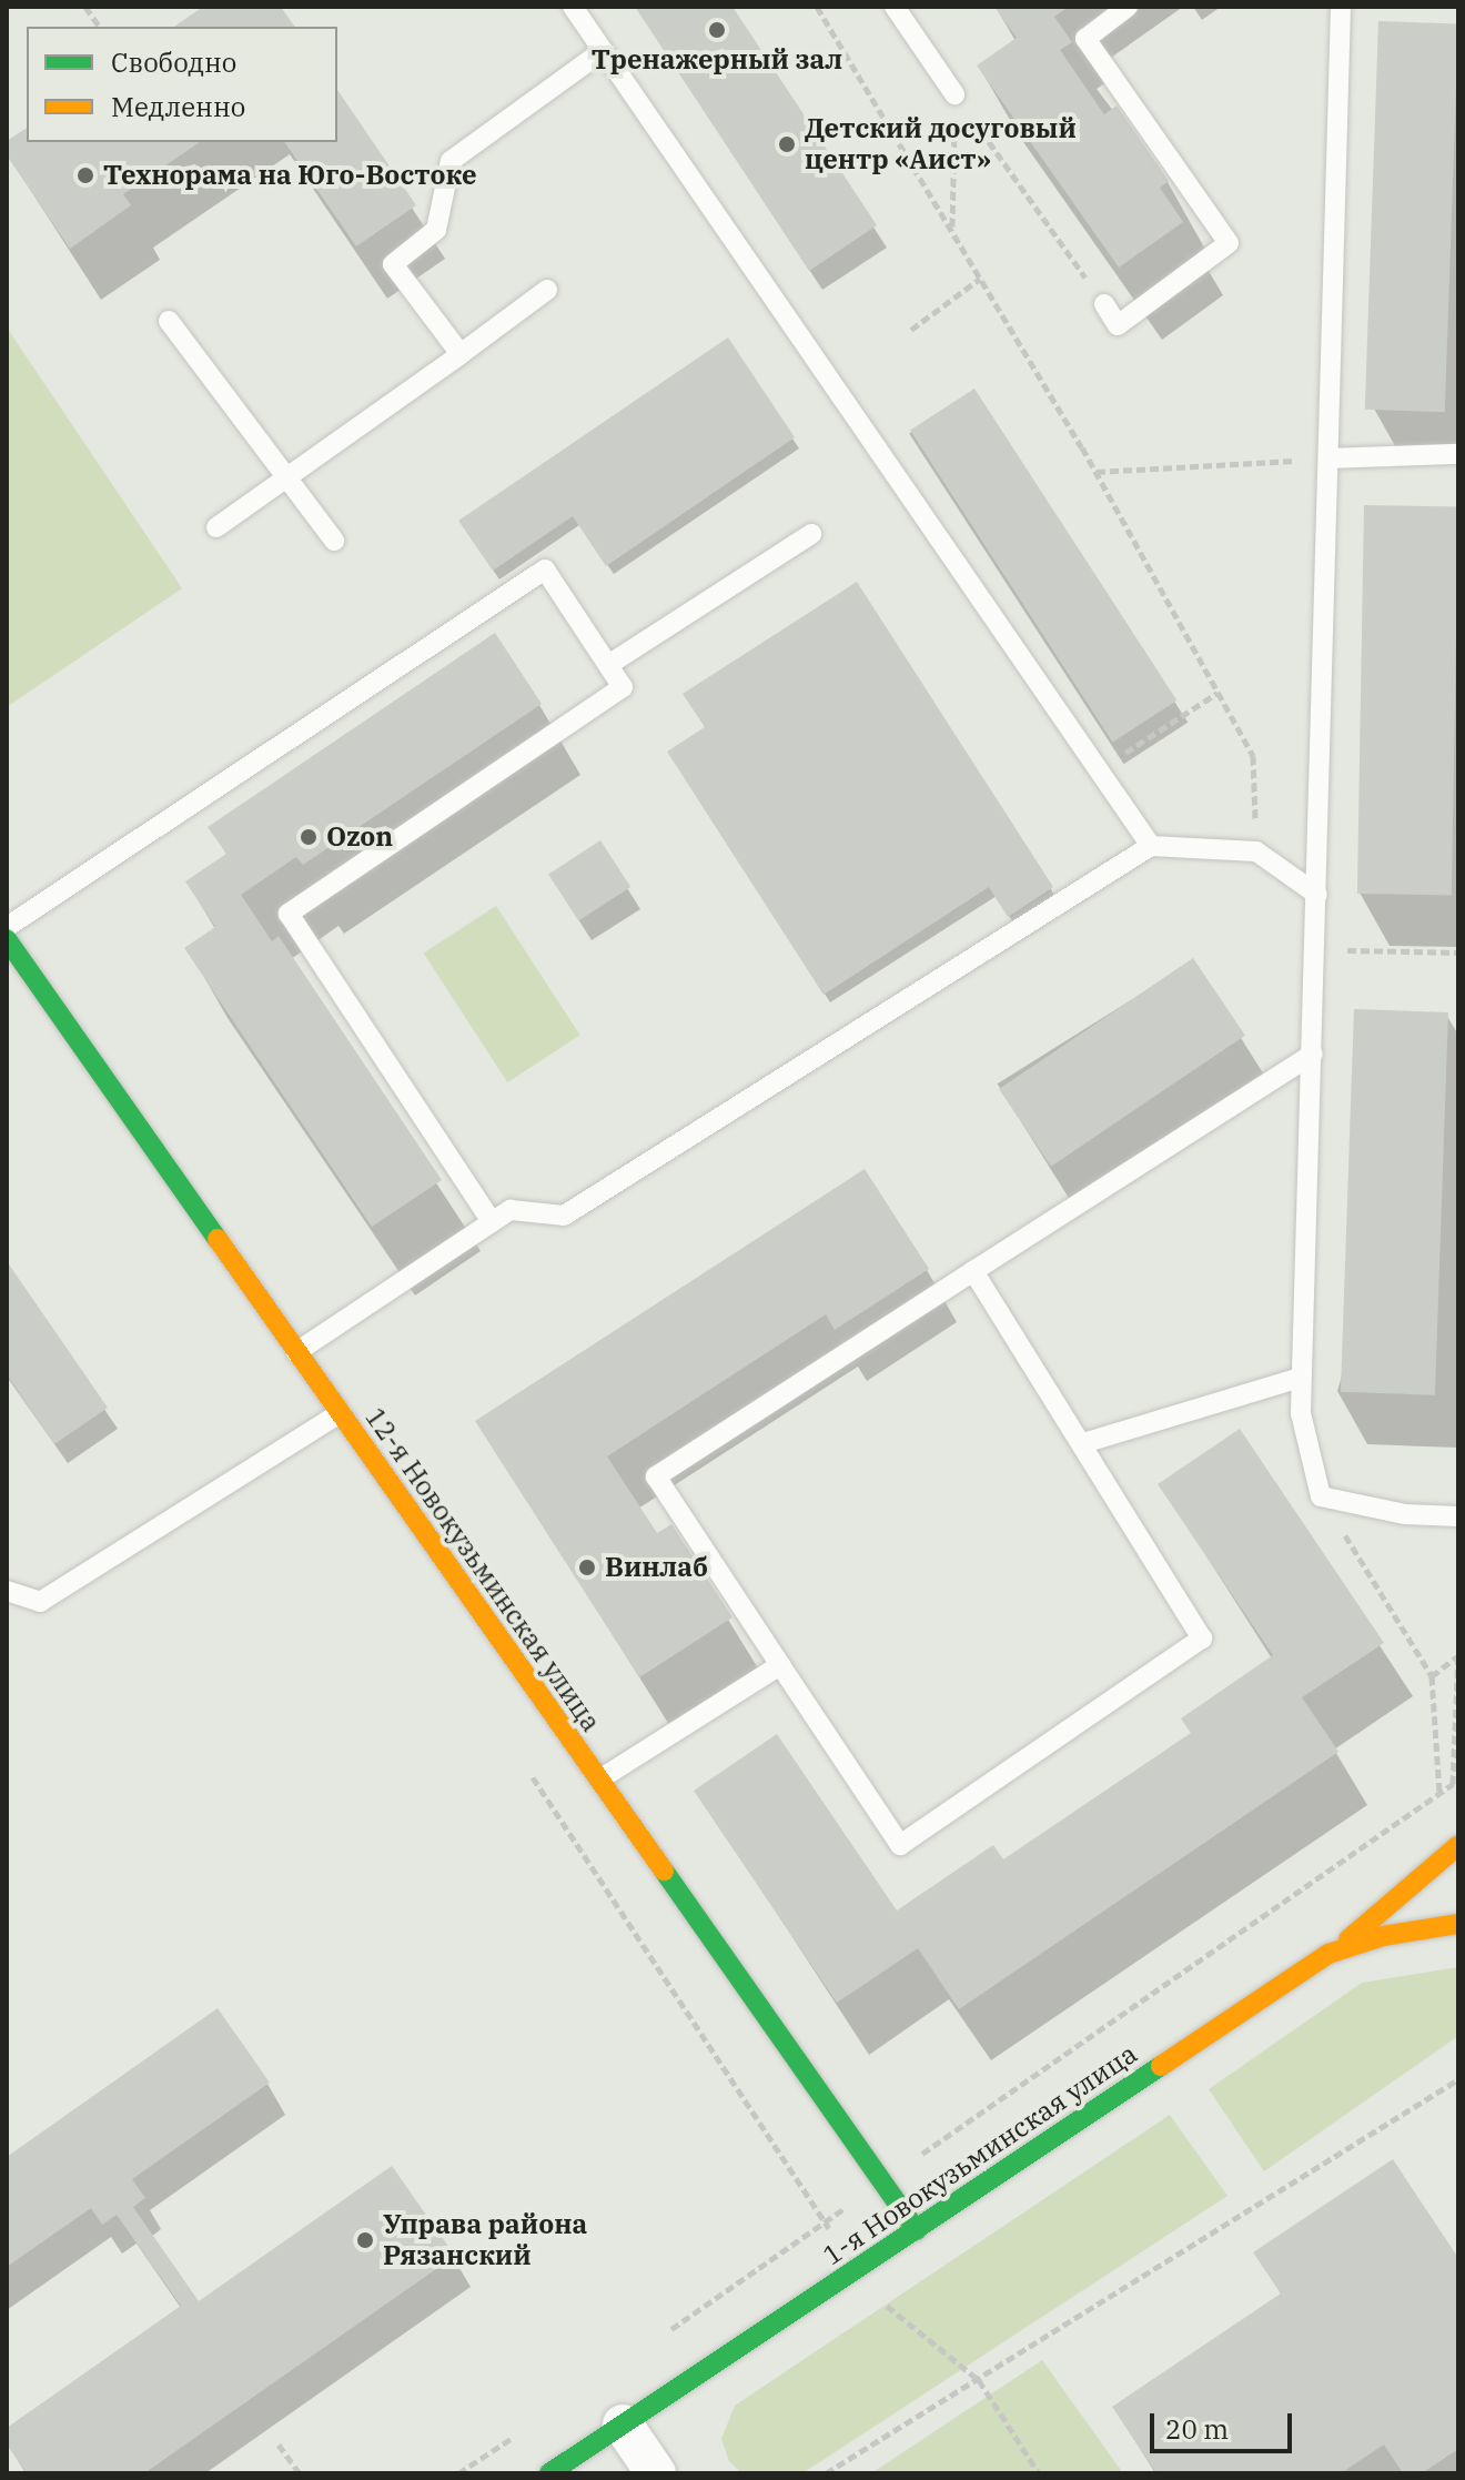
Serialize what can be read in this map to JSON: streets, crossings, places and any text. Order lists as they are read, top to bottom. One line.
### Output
{"streets":{"street":["12-я Новокузьминская улица","1-я Новокузьминская улица"]},"crossings":[["12-я Новокузьминская улица","1-я Новокузьминская улица"]],"places":["Тренажерный зал","Детский досуговый центр «Аист»","Технорама на Юго-Востоке","Ozon","Винлаб","Управа района Рязанский"],"legend":["Свободно","Медленно"],"scale_bar":"20 m"}
